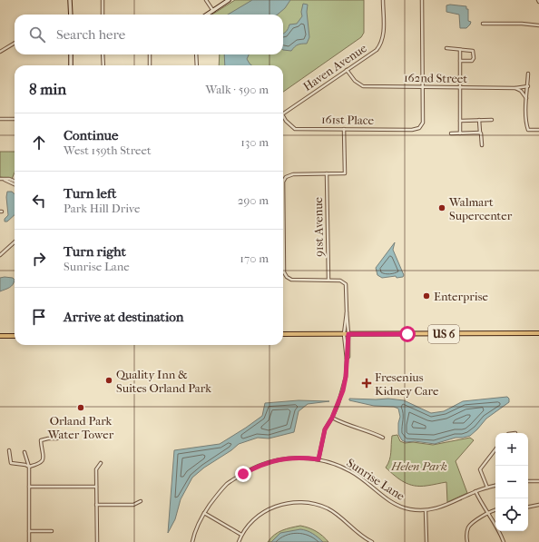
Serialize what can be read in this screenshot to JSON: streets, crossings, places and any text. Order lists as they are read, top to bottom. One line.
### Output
{"streets":{"main road":["US 6"],"street":["Haven Avenue","162nd Street","161st Place","91st Avenue","Sunrise Lane"]},"crossings":[["Haven Avenue","162nd Street"],["162nd Street","161st Place"]],"parks":["Helen Park"],"places":{"other":["Walmart Supercenter","Enterprise","Quality Inn & Suites Orland Park","Orland Park Water Tower"],"health":["Fresenius Kidney Care"]},"page":{"search":"Search here","heading":["8 min","Walk · 590 m"],"list":[["Continue","West 159th Street","130 m"],["Turn left","Park Hill Drive","290 m"],["Turn right","Sunrise Lane","170 m"],"Arrive at destination"],"map_buttons":["+","−"]}}
